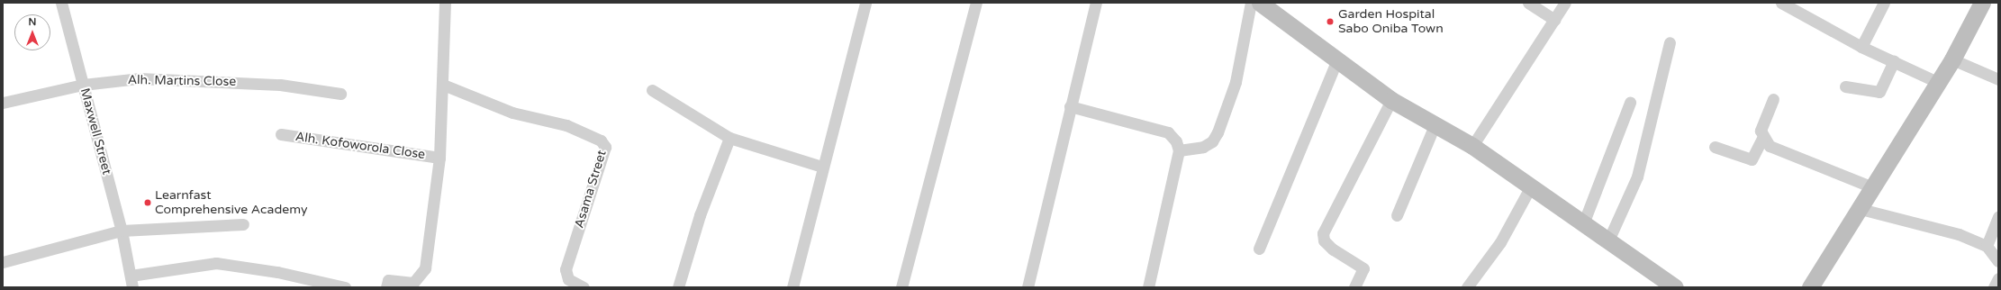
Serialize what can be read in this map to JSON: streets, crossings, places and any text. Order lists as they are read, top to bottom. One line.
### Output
{"streets":{"street":["Alh. Martins Close","Maxwell Street","Alh. Kofoworola Close","Asama Street"]},"crossings":[["Alh. Martins Close","Maxwell Street"]],"places":["Garden Hospital Sabo Oniba Town","Learnfast Comprehensive Academy"],"north":"top"}
